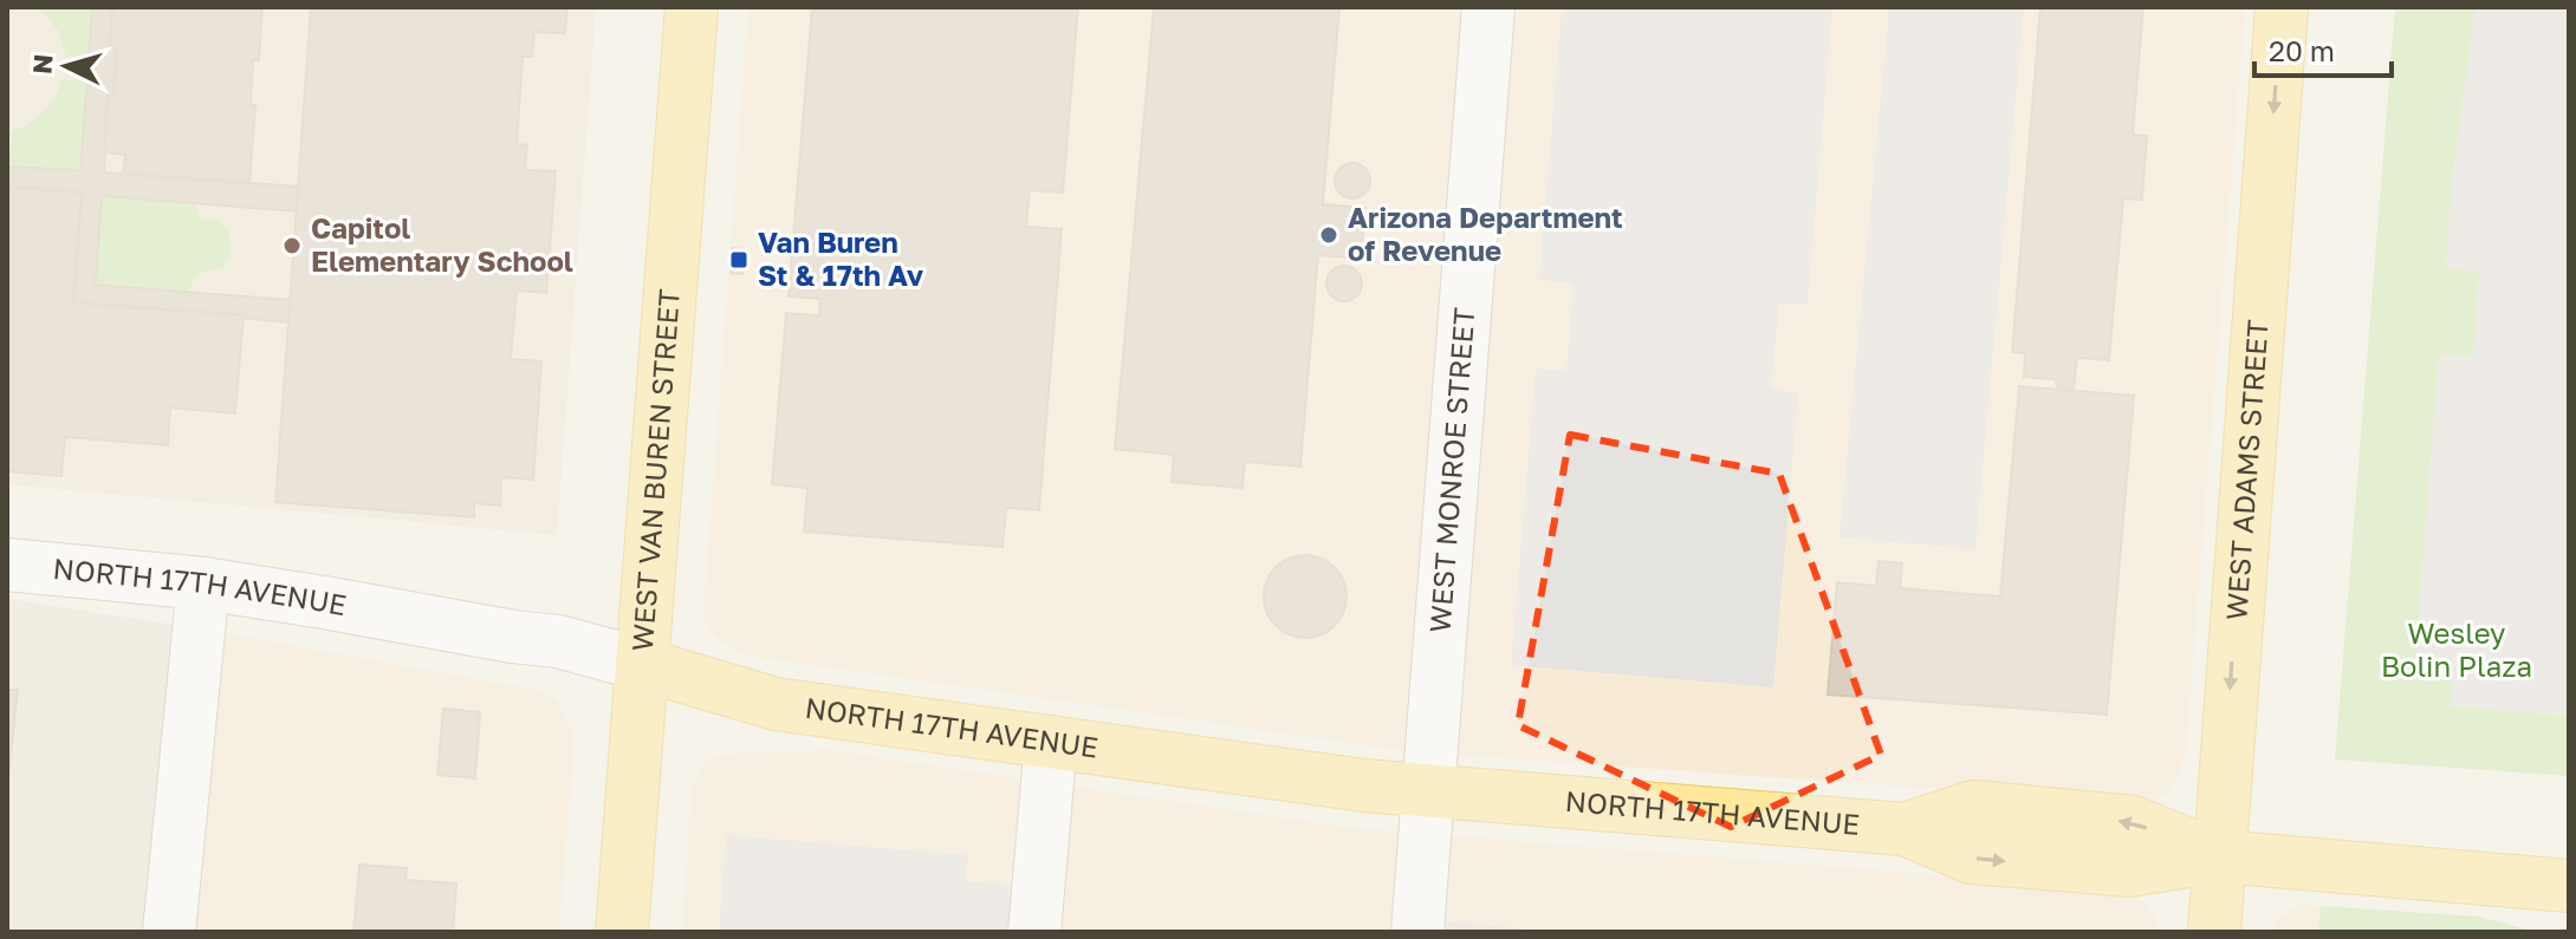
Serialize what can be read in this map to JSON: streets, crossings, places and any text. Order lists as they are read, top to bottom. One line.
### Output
{"streets":{"main road":["WEST ADAMS STREET","WEST VAN BUREN STREET","NORTH 17TH AVENUE"],"street":["WEST MONROE STREET"]},"crossings":[["WEST MONROE STREET","NORTH 17TH AVENUE"],["WEST ADAMS STREET","NORTH 17TH AVENUE"],["WEST VAN BUREN STREET","NORTH 17TH AVENUE"]],"one_way":["WEST ADAMS STREET"],"parks":["Wesley Bolin Plaza"],"places":{"other":["Arizona Department of Revenue","Capitol Elementary School"],"transit":["Van Buren St & 17th Av"]},"scale_bar":"20 m","north":"left"}
